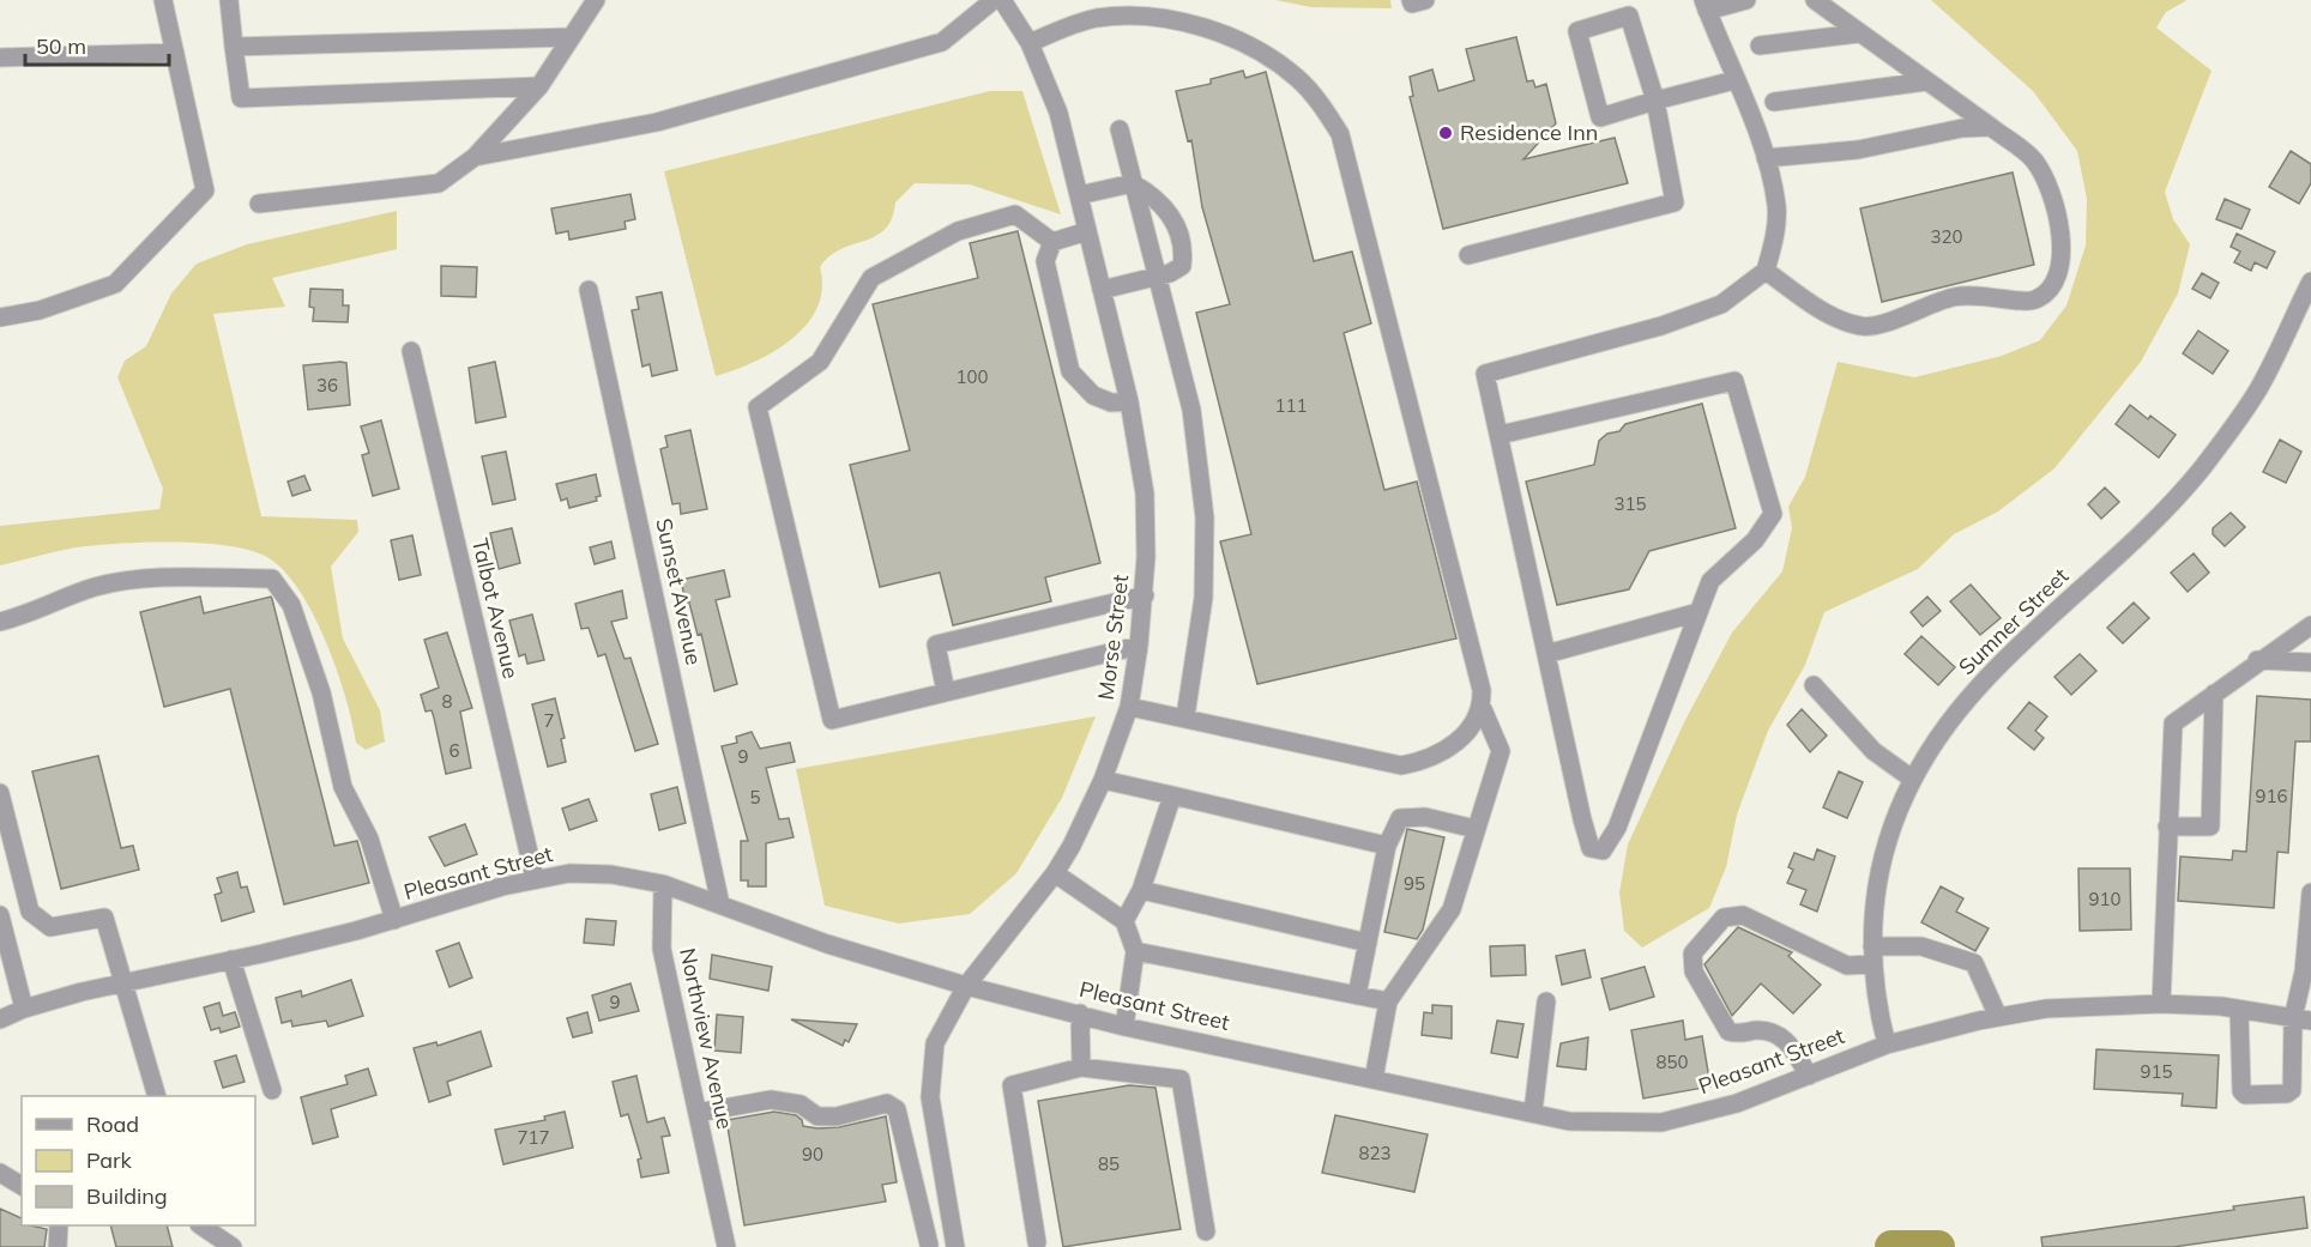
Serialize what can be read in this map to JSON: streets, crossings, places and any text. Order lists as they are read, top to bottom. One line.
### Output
{"streets":{"street":["Sunset Avenue","Talbot Avenue","Sumner Street","Morse Street","Pleasant Street","Northview Avenue"]},"crossings":[["Sunset Avenue","Pleasant Street"],["Talbot Avenue","Pleasant Street"],["Sumner Street","Pleasant Street"],["Morse Street","Pleasant Street"],["Pleasant Street","Northview Avenue"]],"places":["Residence Inn"],"house_numbers":["320","100","36","111","315","8","7","6","9","916","5","95","910","9","850","915","717","823","90","85"],"legend":["Road","Park","Building"],"scale_bar":"50 m"}
